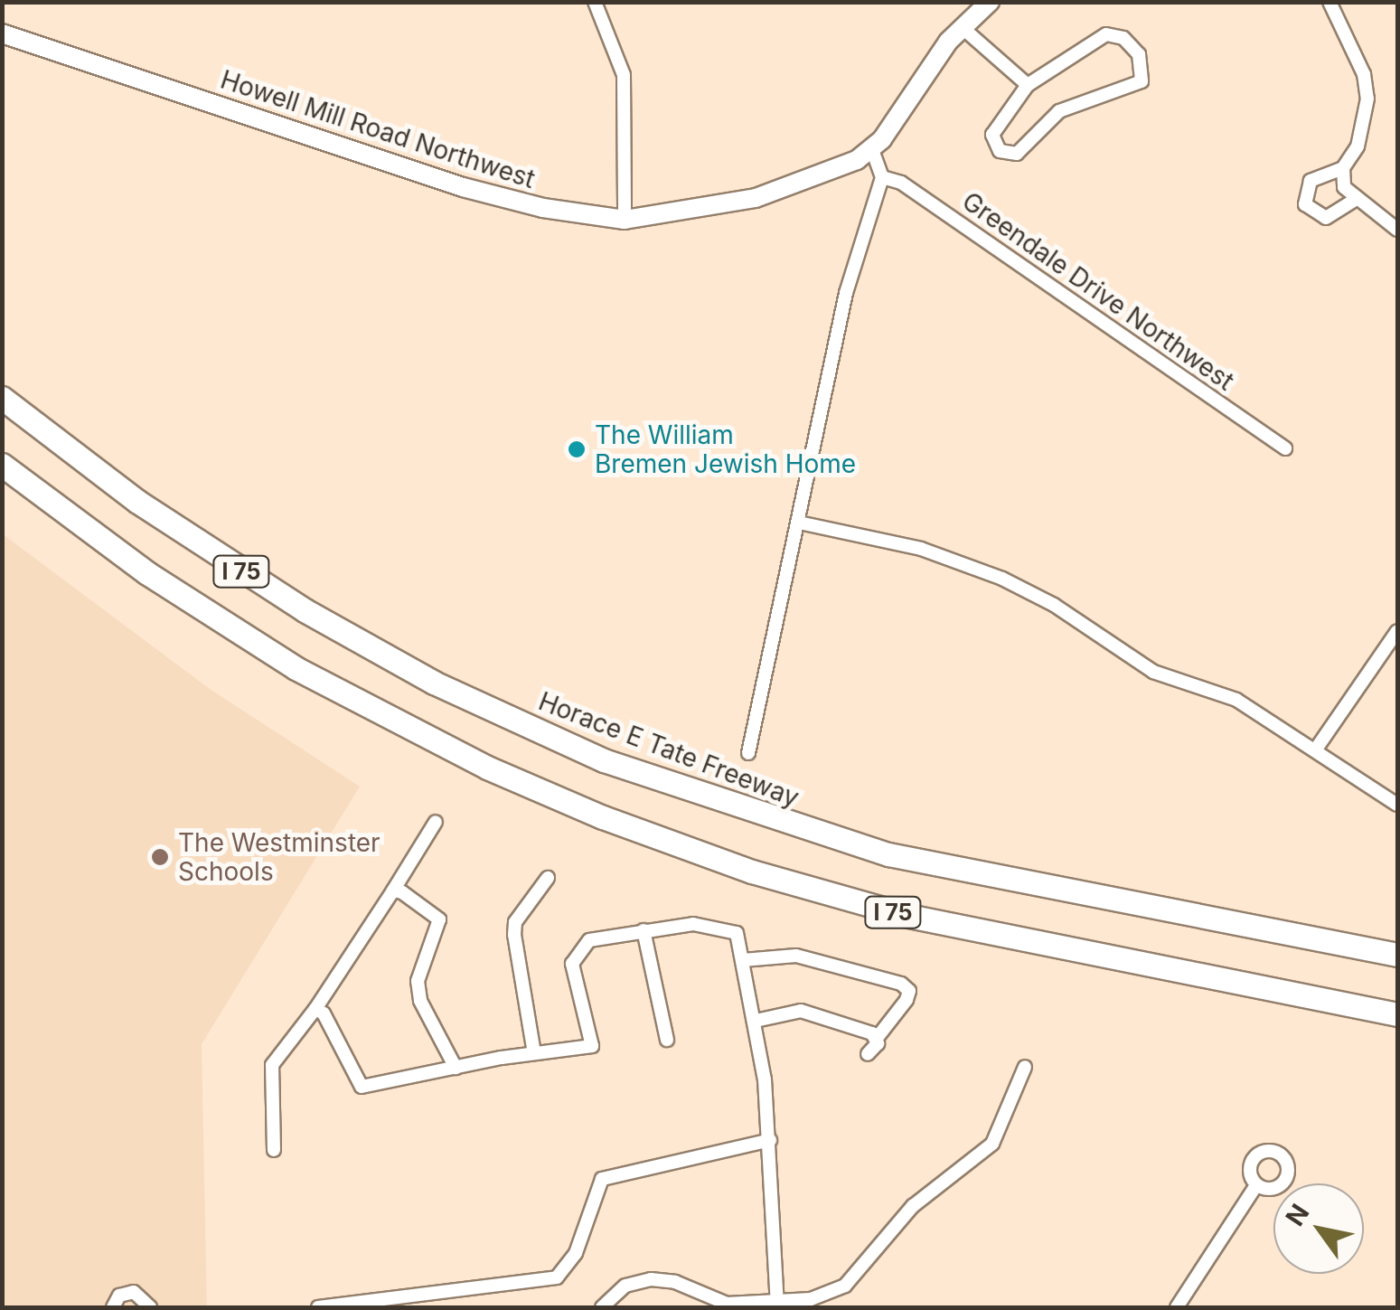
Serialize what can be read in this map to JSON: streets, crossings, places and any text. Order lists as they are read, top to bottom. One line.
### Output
{"streets":{"highway":["I 75","Horace E Tate Freeway"],"main road":["Howell Mill Road Northwest"],"street":["Greendale Drive Northwest"]},"places":["The William Bremen Jewish Home","The Westminster Schools"],"north":"top left"}
